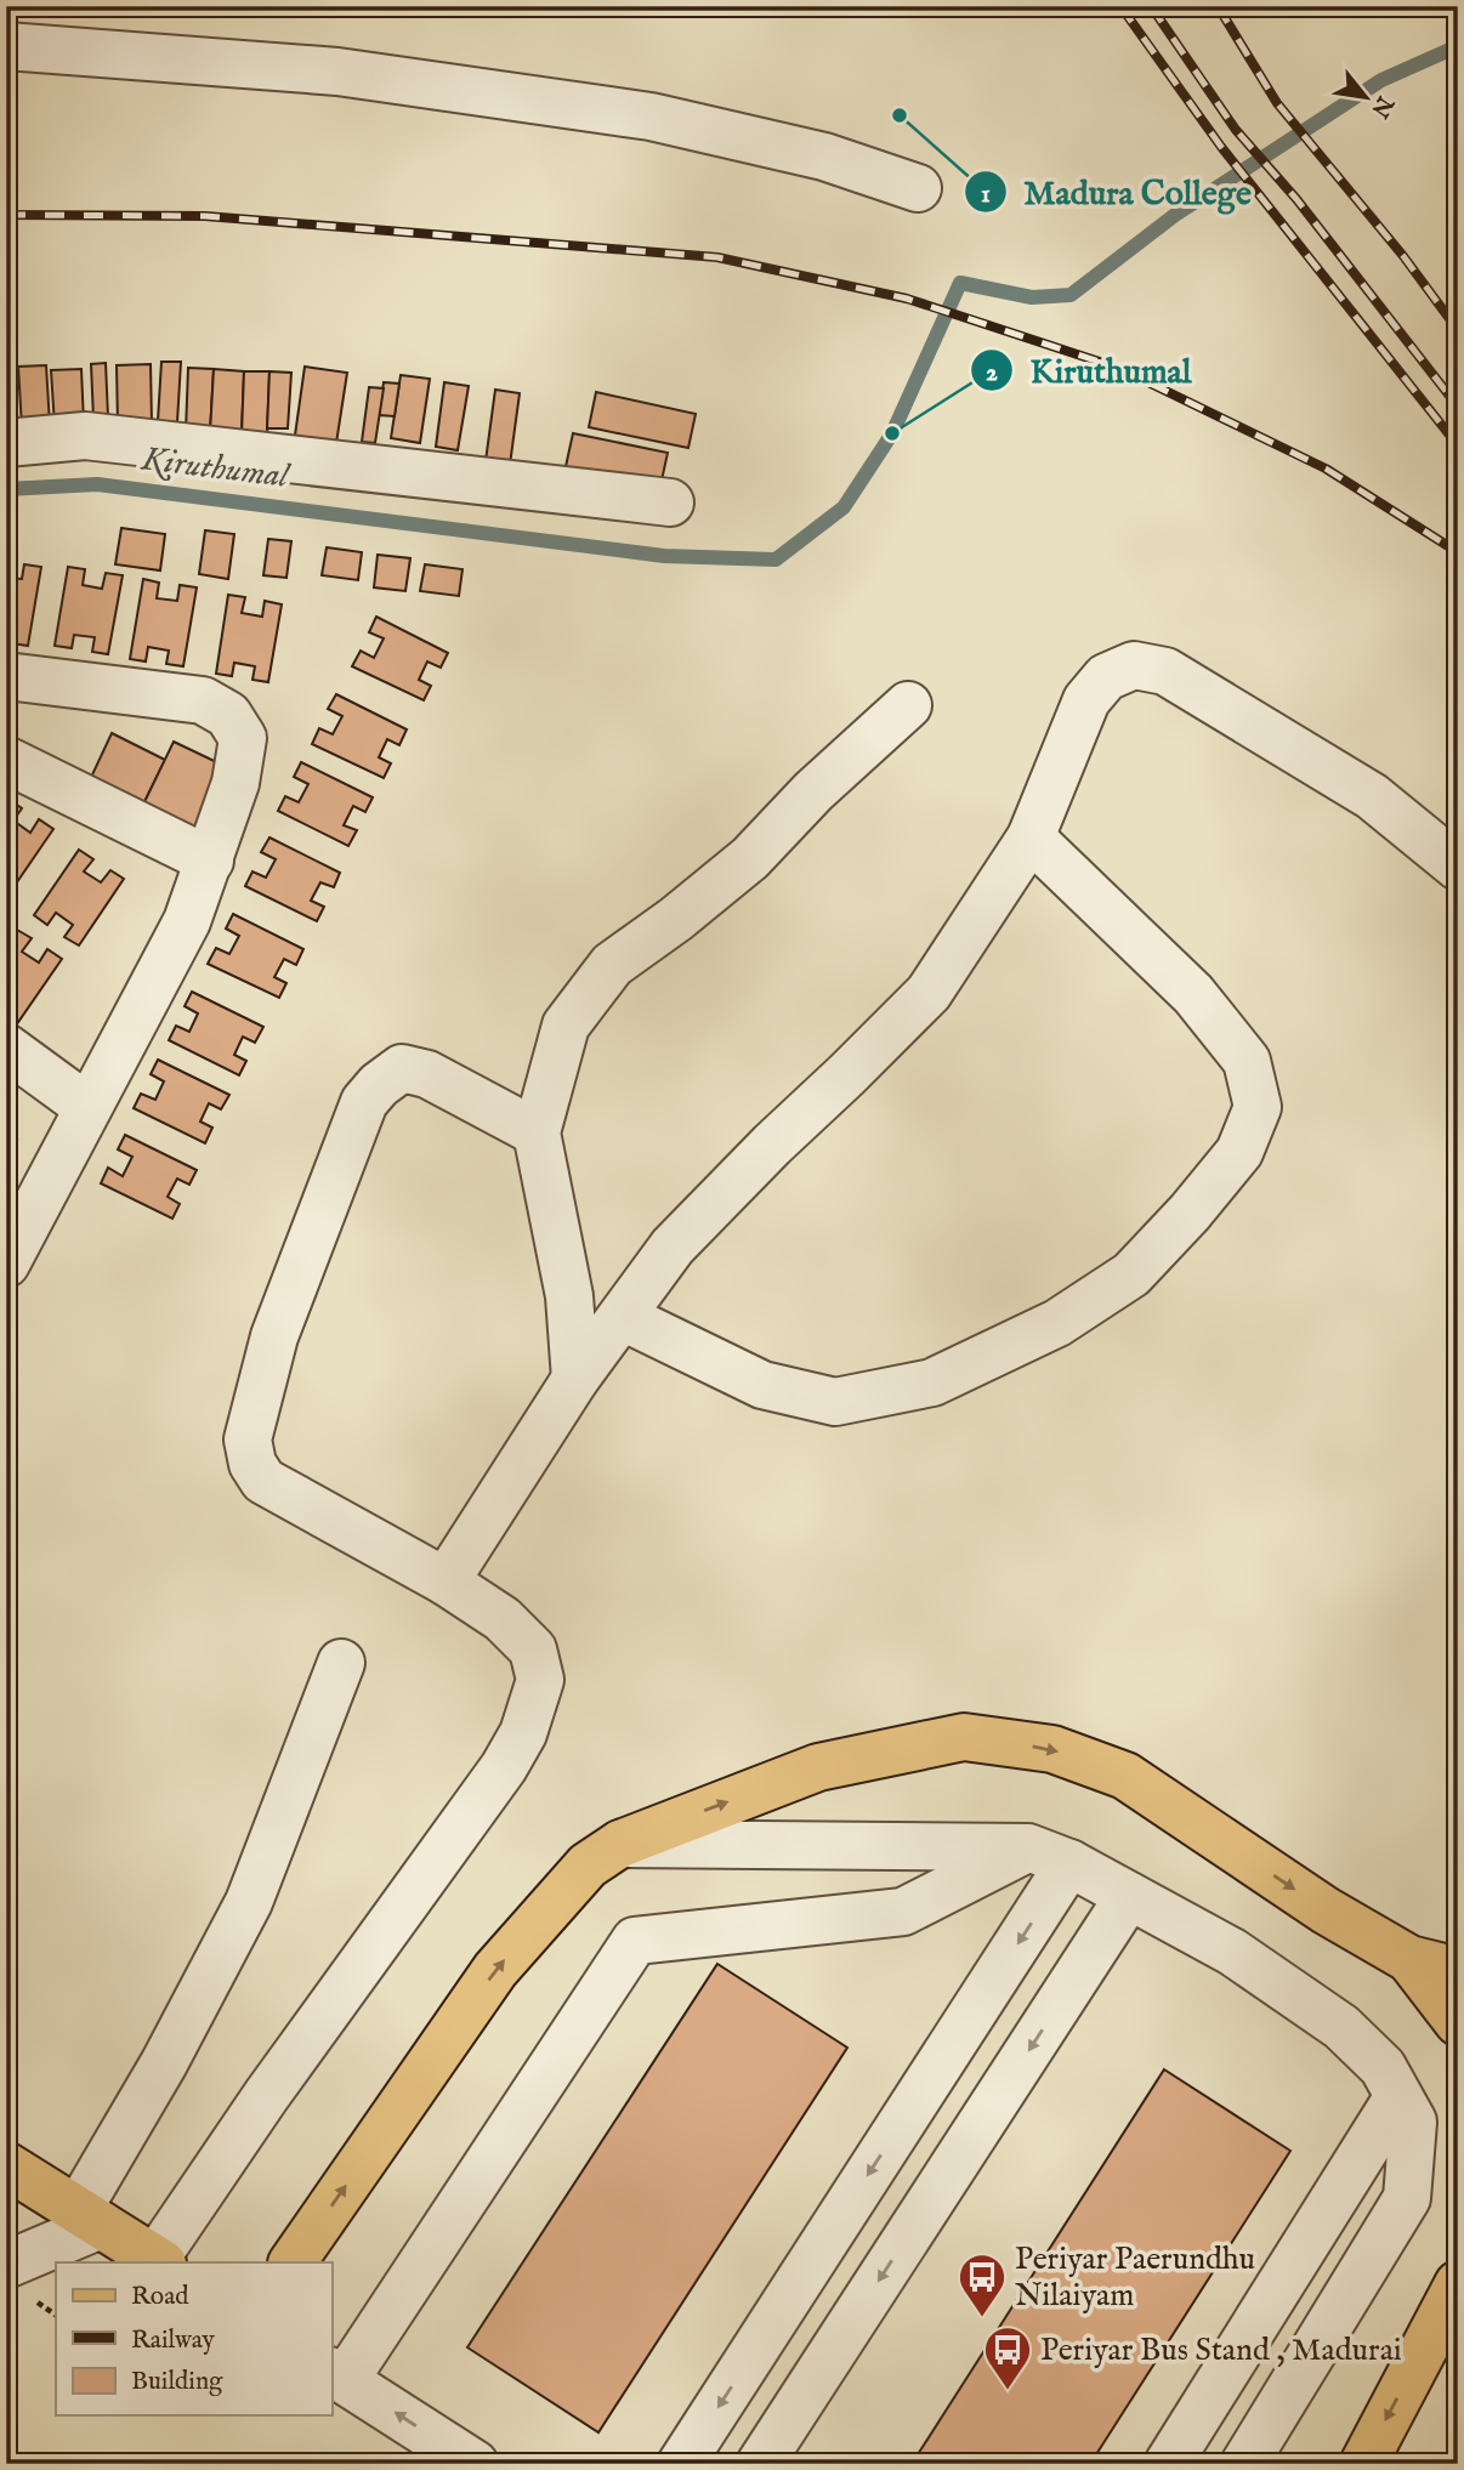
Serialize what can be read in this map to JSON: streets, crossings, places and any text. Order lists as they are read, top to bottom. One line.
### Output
{"water":["Kiruthumal"],"places":{"other":["Madura College","Kiruthumal"],"bus stop":["Periyar Paerundhu Nilaiyam","Periyar Bus Stand , Madurai"]},"legend":["Road","Railway","Building"],"north":"bottom right"}
